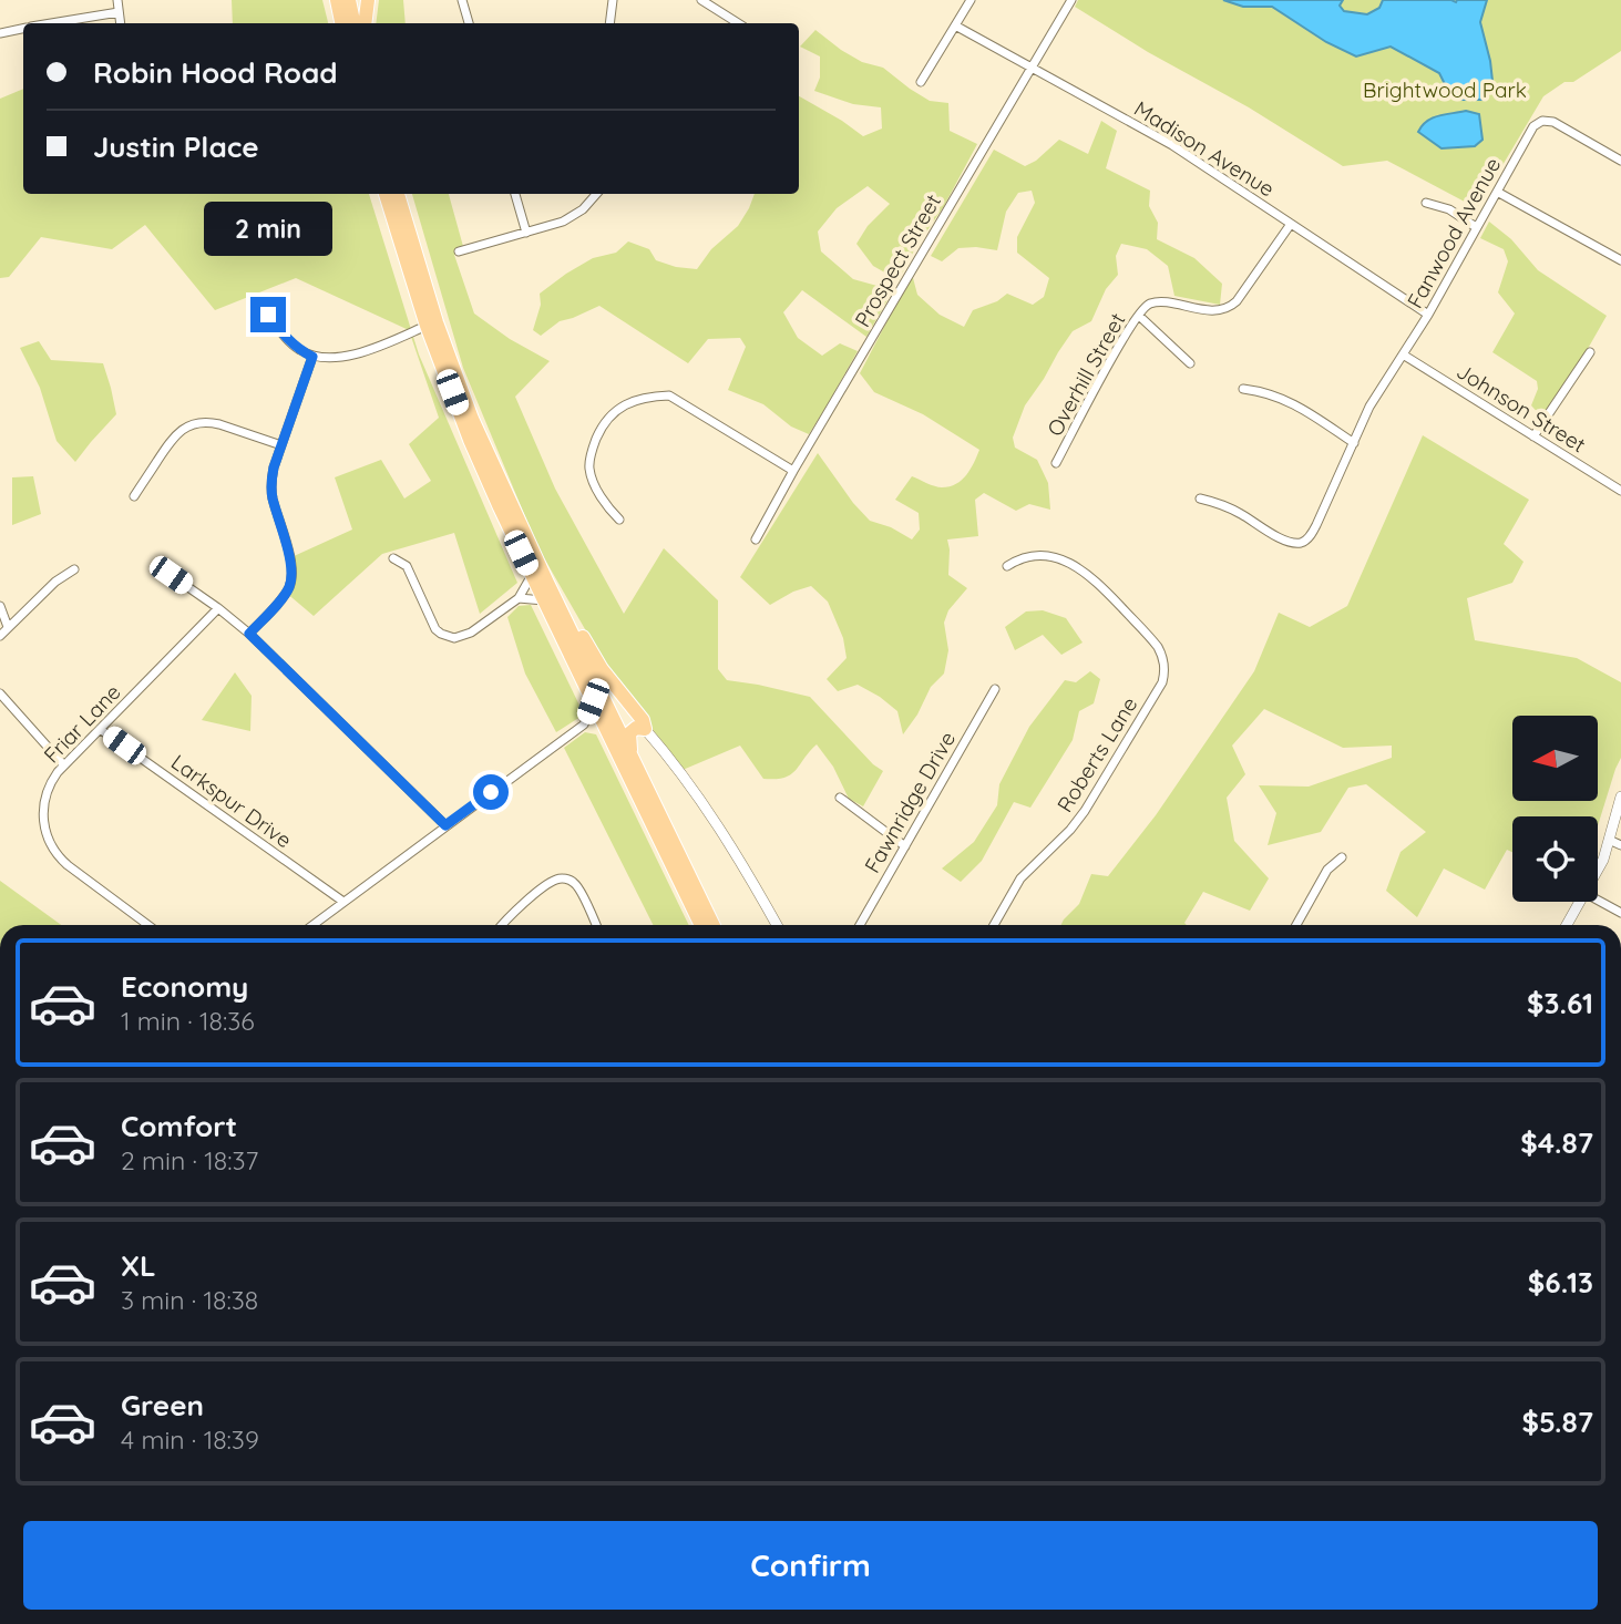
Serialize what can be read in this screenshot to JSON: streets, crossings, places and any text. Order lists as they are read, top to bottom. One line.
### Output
{"streets":{"street":["Madison Avenue","Fanwood Avenue","Prospect Street","Overhill Street","Johnson Street","Friar Lane","Roberts Lane","Larkspur Drive","Fawnridge Drive"]},"crossings":[["Madison Avenue","Fanwood Avenue"],["Madison Avenue","Prospect Street"],["Madison Avenue","Overhill Street"],["Fanwood Avenue","Johnson Street"],["Friar Lane","Larkspur Drive"]],"parks":["Brightwood Park"],"north":"left","page":{"banner":["Robin Hood Road","Justin Place"],"bubble":"2 min","list":[{"name":"Economy","note":"1 min · 18:36","value":"$3.61"},{"name":"Comfort","note":"2 min · 18:37","value":"$4.87"},{"name":"XL","note":"3 min · 18:38","value":"$6.13"},{"name":"Green","note":"4 min · 18:39","value":"$5.87"}],"buttons":"Confirm"}}
